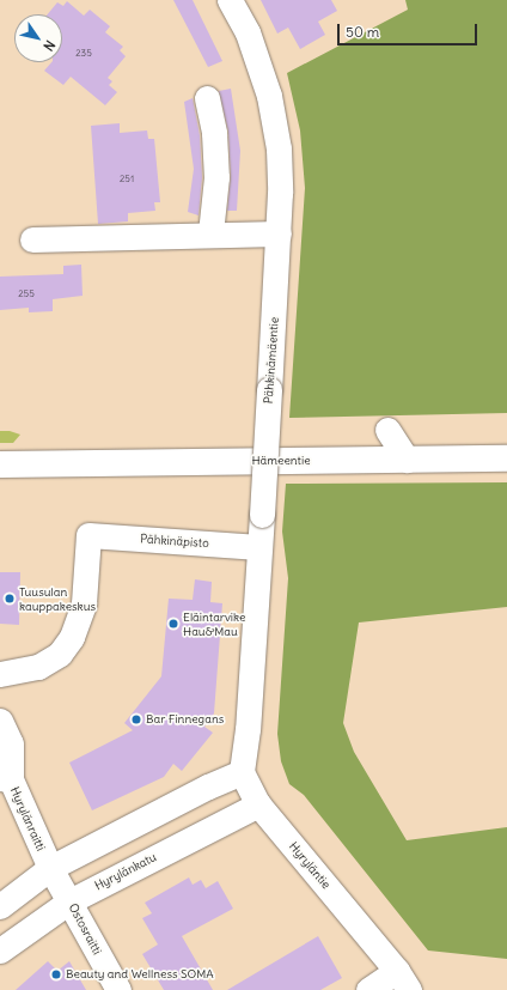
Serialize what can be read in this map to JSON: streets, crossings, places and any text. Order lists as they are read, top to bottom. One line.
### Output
{"streets":{"main road":["Hämeentie"],"street":["Pähkinämäentie","Pähkinäpisto","Hyrylänraitti","Hyryläntie","Hyrylänkatu","Ostosraitti"]},"crossings":[["Pähkinämäentie","Pähkinäpisto"],["Pähkinämäentie","Hyryläntie"],["Hyrylänraitti","Ostosraitti"],["Hyryläntie","Hyrylänkatu"],["Hyrylänkatu","Ostosraitti"]],"places":["Tuusulan kauppakeskus","Eläintarvike Hau&Mau","Bar Finnegans","Beauty and Wellness SOMA"],"house_numbers":["235","251","255"],"scale_bar":"50 m","north":"bottom right"}
